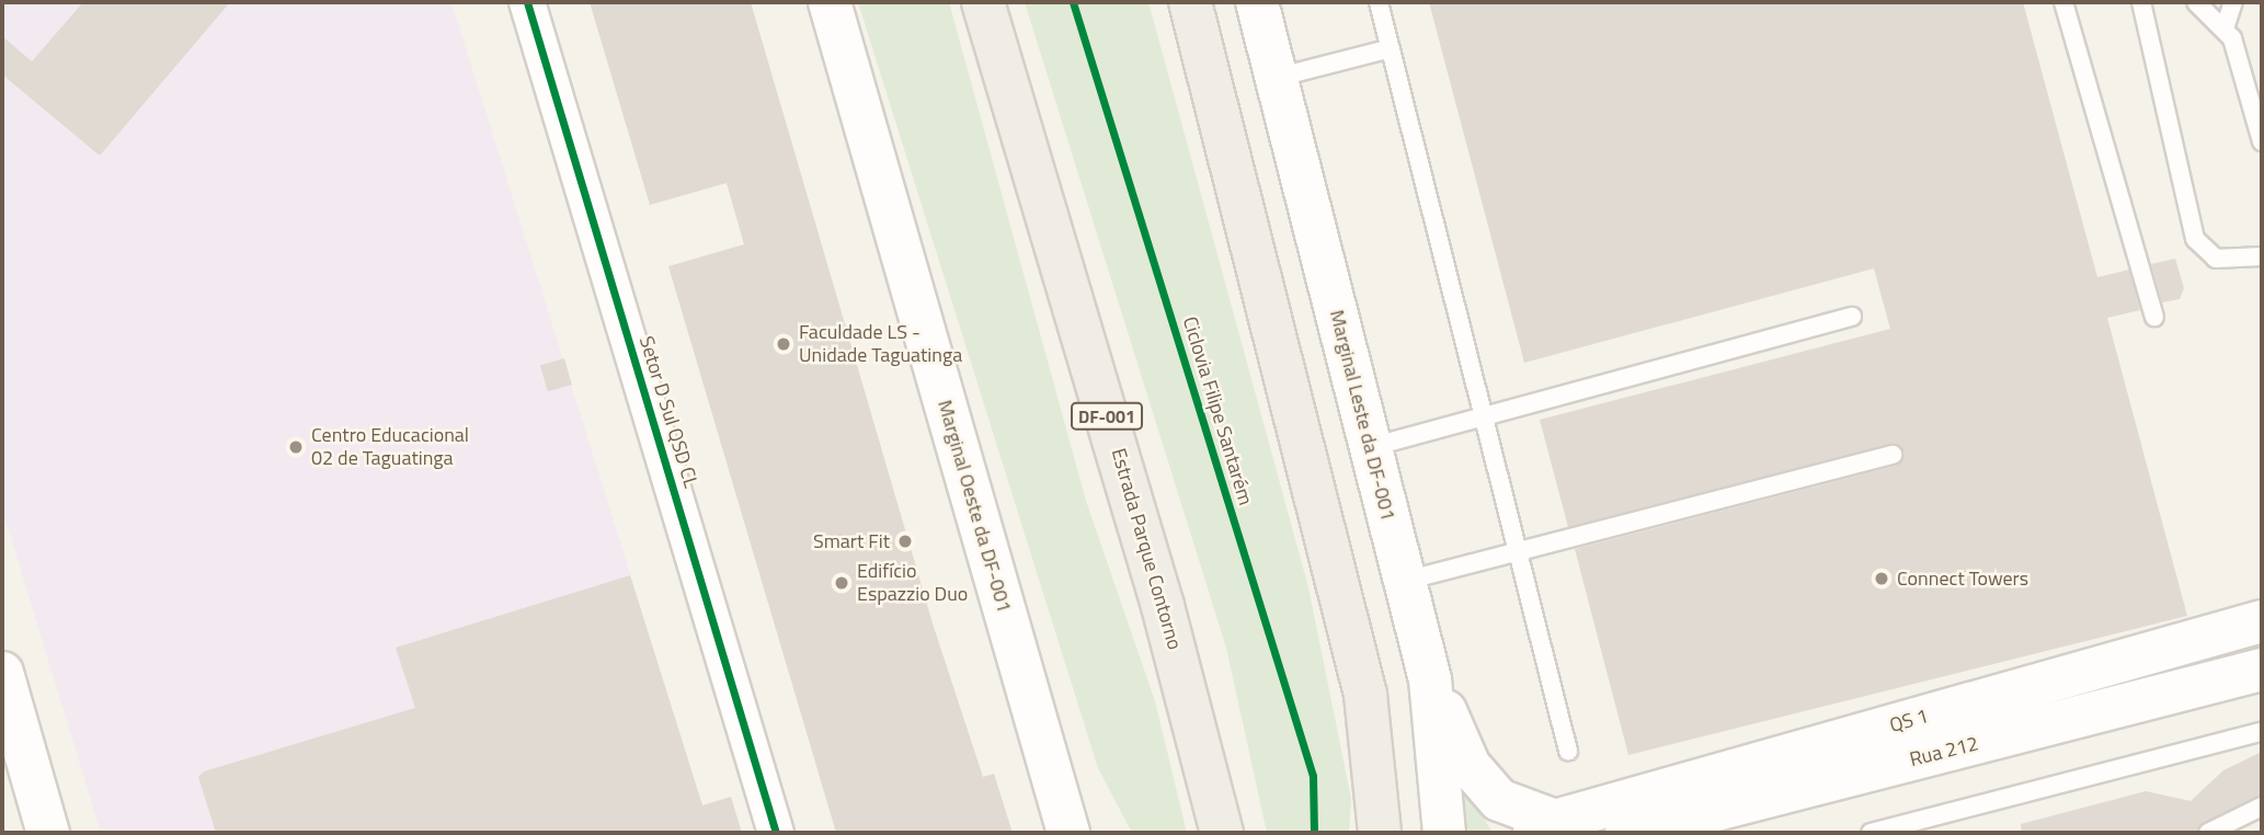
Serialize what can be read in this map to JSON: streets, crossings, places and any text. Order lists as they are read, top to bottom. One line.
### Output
{"streets":{"highway":["DF-001","Estrada Parque Contorno"],"main road":["Marginal Leste da DF-001","Marginal Oeste da DF-001","QS 1","Rua 212"],"street":["Setor D Sul QSD CL"],"cycle path":["Ciclovia Filipe Santarém"]},"places":["Faculdade LS - Unidade Taguatinga","Centro Educacional 02 de Taguatinga","Smart Fit","Connect Towers","Edifício Espazzio Duo"]}
